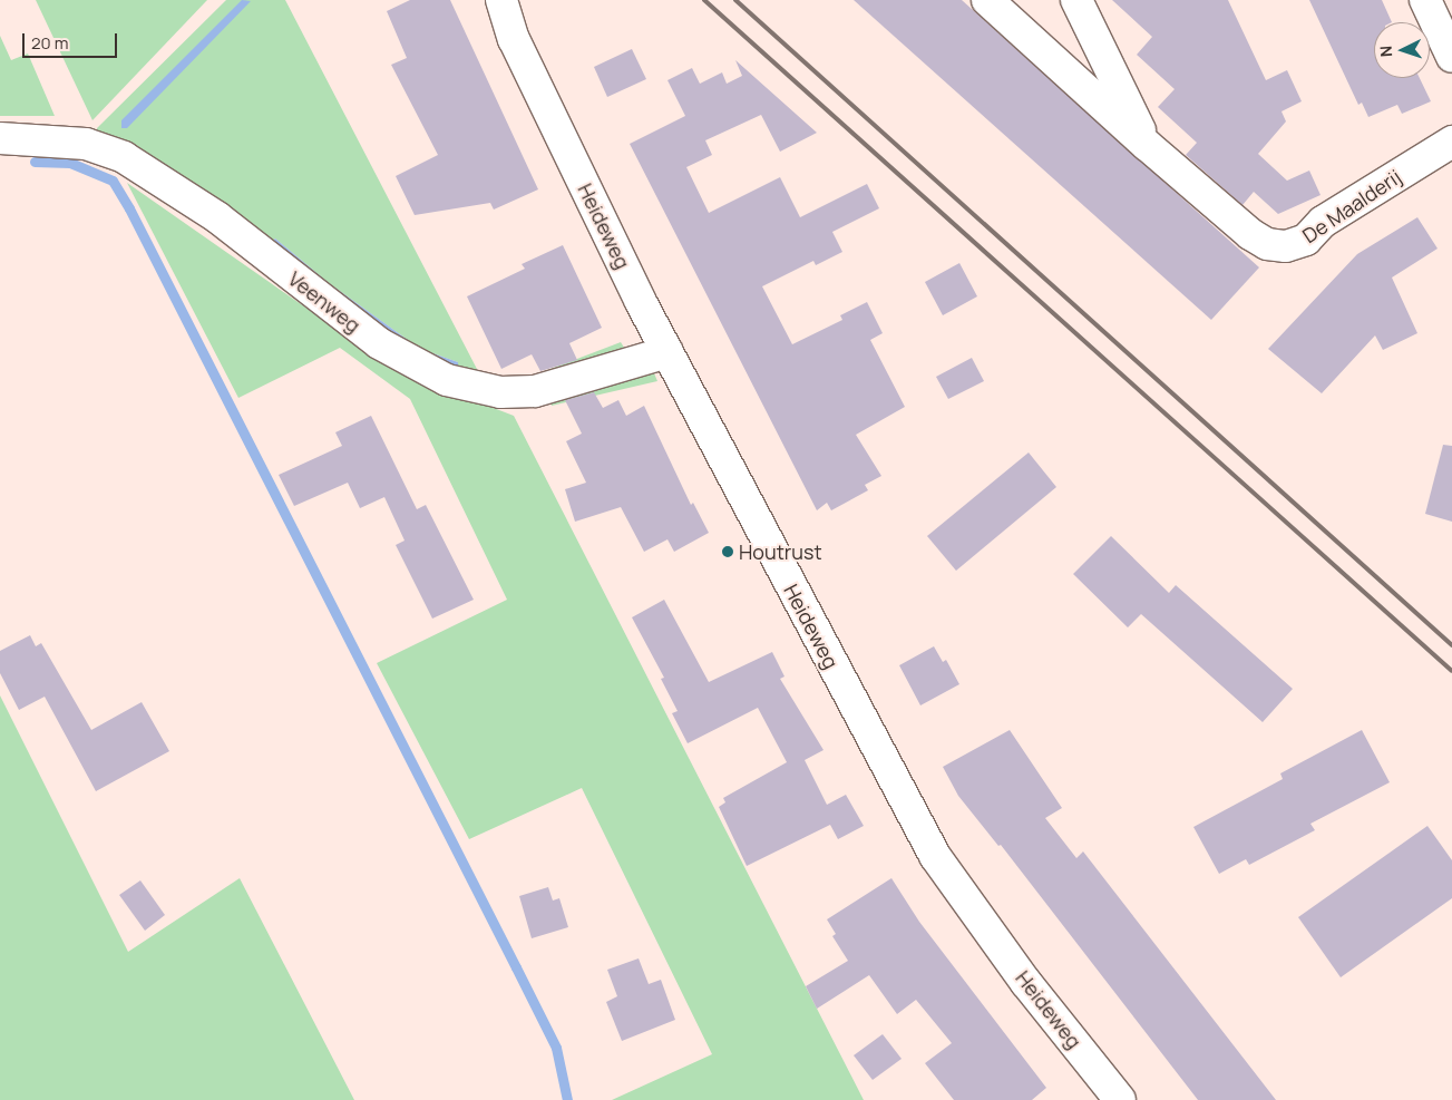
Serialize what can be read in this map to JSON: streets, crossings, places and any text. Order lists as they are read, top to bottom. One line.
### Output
{"streets":{"street":["De Maalderij","Heideweg","Veenweg"]},"crossings":[["Heideweg","Veenweg"]],"places":["Houtrust"],"scale_bar":"20 m","north":"left"}
